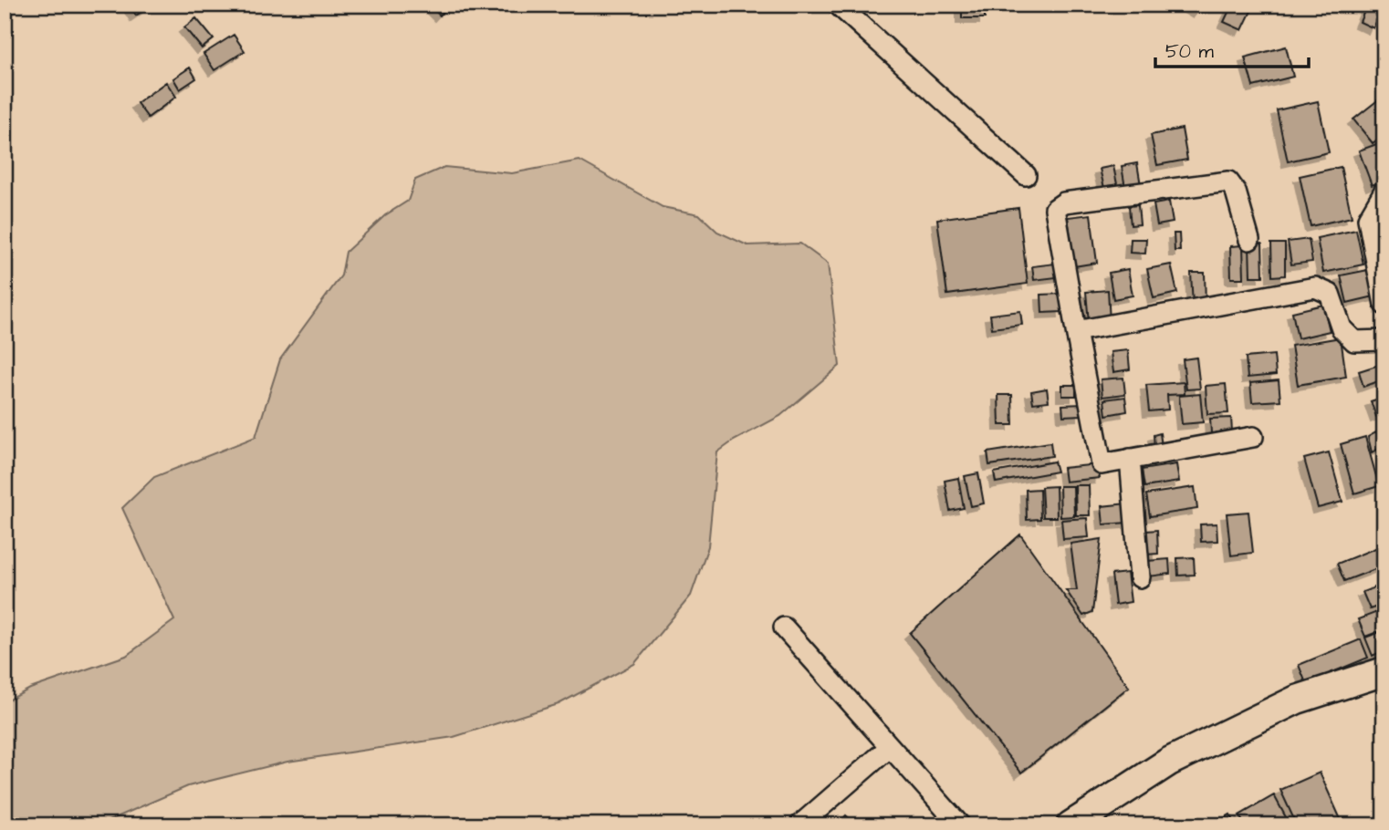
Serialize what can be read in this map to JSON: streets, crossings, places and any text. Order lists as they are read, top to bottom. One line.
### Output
{"scale_bar":"50 m"}
